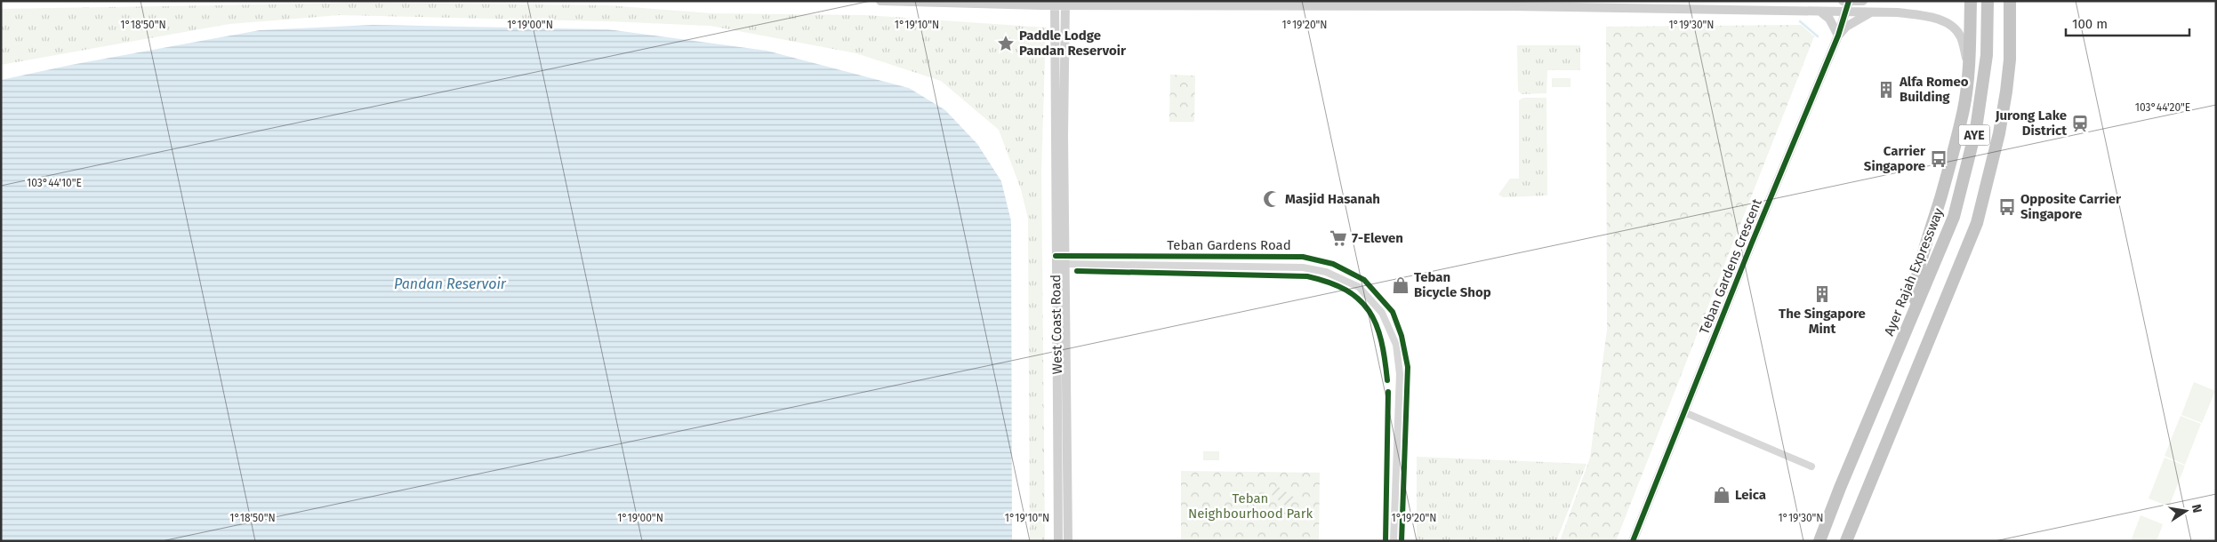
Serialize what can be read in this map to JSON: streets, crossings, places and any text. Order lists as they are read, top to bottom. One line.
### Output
{"streets":{"highway":["AYE","Ayer Rajah Expressway"],"main road":["Teban Gardens Crescent","West Coast Road"],"street":["Teban Gardens Road"]},"crossings":[["Teban Gardens Road","West Coast Road"]],"water":["Pandan Reservoir"],"parks":["Teban Neighbourhood Park"],"places":{"place":["Paddle Lodge Pandan Reservoir"],"building":["Alfa Romeo Building","The Singapore Mint"],"station":["Jurong Lake District"],"bus stop":["Carrier Singapore","Opposite Carrier Singapore"],"mosque":["Masjid Hasanah"],"supermarket":["7-Eleven"],"shop":["Teban Bicycle Shop","Leica"]},"scale_bar":"100 m","north":"right","coordinates":["1°18'50\"N","1°19'00\"N","1°19'10\"N","1°19'20\"N","1°19'30\"N","103°44'20\"E","103°44'10\"E"]}
